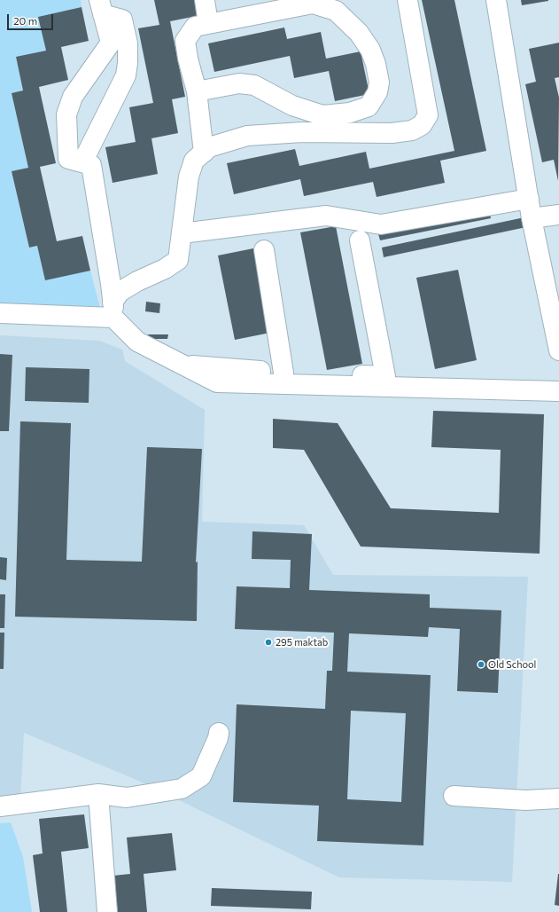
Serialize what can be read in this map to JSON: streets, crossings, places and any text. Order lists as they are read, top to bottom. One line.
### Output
{"places":["295 maktab","Old School"],"scale_bar":"20 m"}
